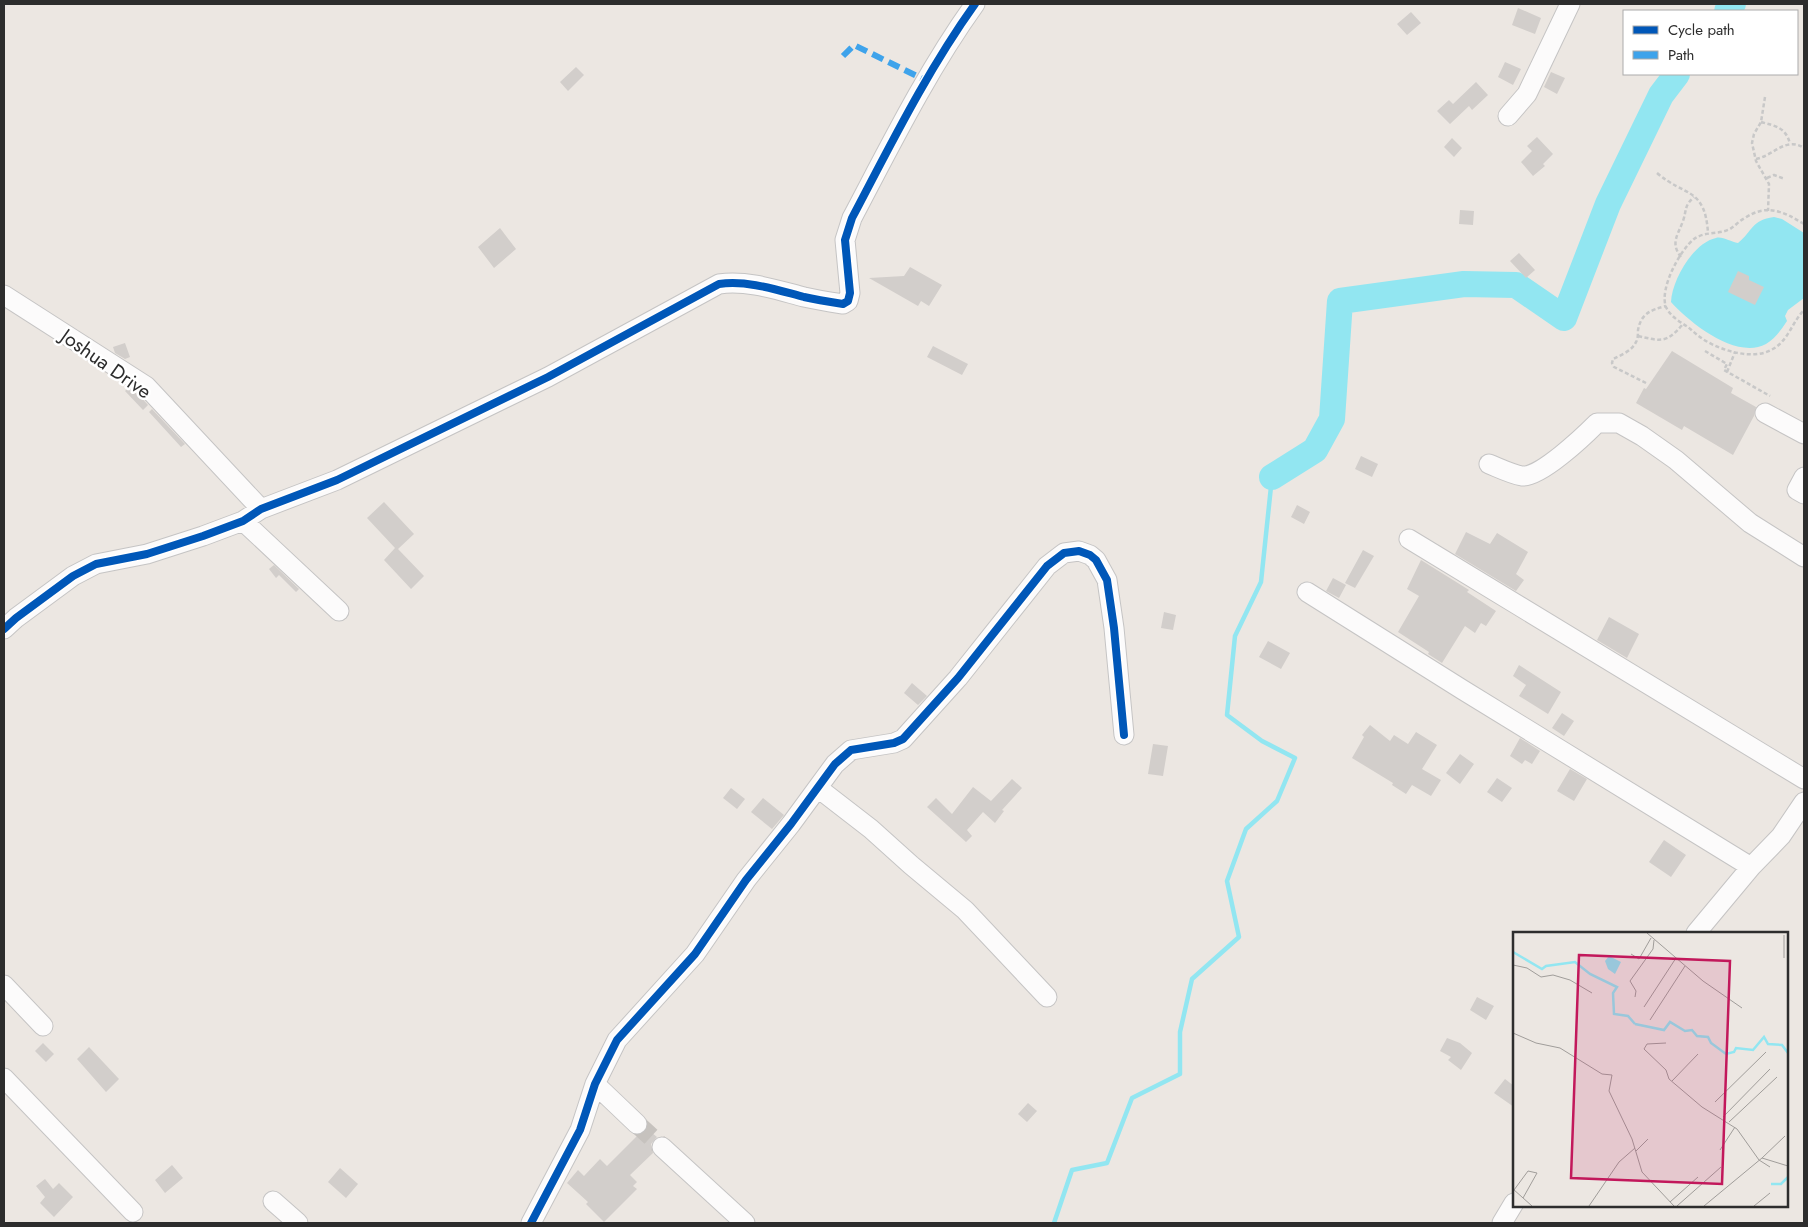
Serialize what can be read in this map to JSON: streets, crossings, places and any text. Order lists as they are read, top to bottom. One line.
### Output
{"streets":{"street":["Joshua Drive"]},"legend":["Cycle path","Path"]}
